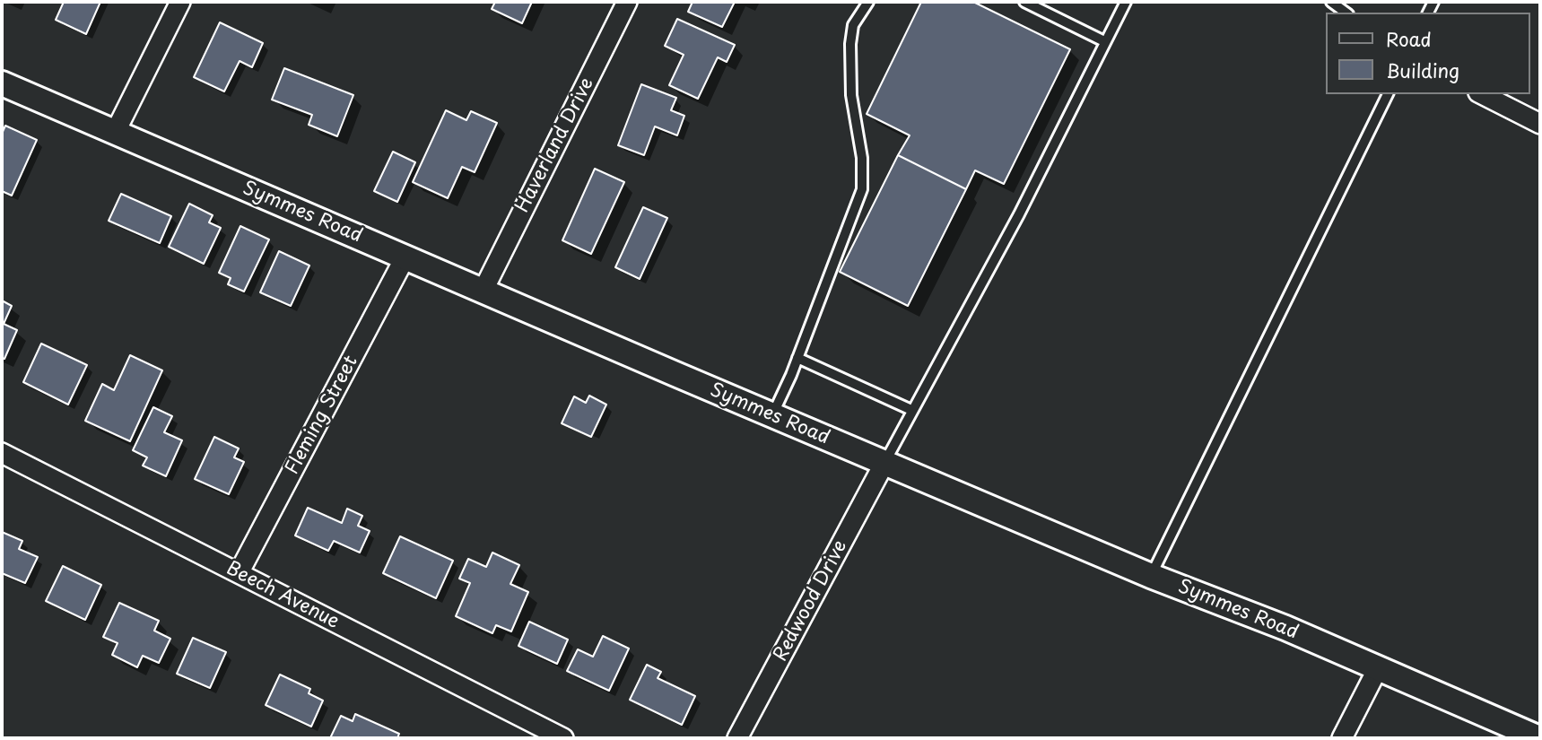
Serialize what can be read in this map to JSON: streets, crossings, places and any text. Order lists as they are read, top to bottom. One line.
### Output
{"streets":{"street":["Haverland Drive","Symmes Road","Fleming Street","Beech Avenue","Redwood Drive"]},"crossings":[["Haverland Drive","Symmes Road"],["Symmes Road","Fleming Street"],["Symmes Road","Redwood Drive"],["Fleming Street","Beech Avenue"]],"legend":["Road","Building"]}
